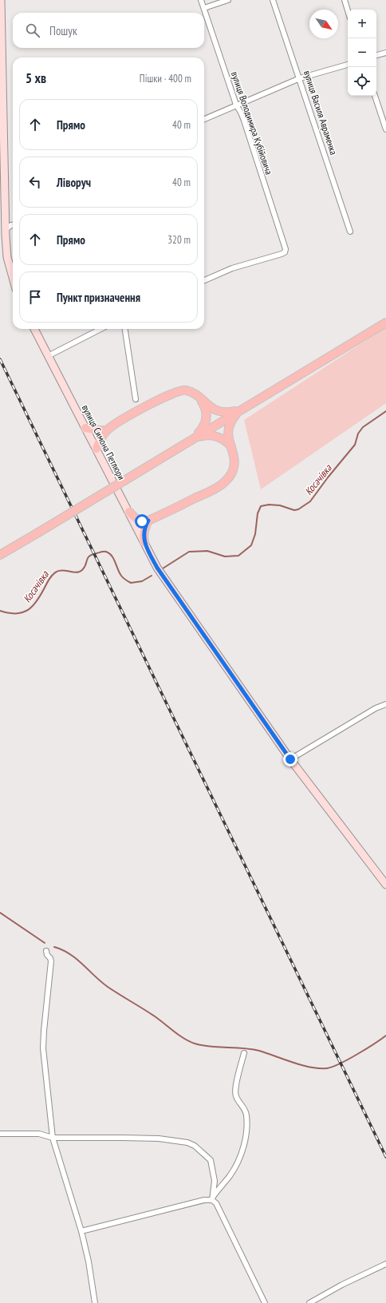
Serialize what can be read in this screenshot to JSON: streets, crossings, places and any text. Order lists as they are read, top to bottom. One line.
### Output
{"streets":{"street":["вулиця Василя Авраменка","вулиця Володимира Кубійовича","вулиця Симона Петлюри"]},"water":["Косачівка"],"north":"bottom right","page":{"map_buttons":["+","−"],"search":"Пошук","heading":["5 хв","Пішки · 400 m"],"list":[["Прямо","40 m"],["Ліворуч","40 m"],["Прямо","320 m"],"Пункт призначення"]}}
